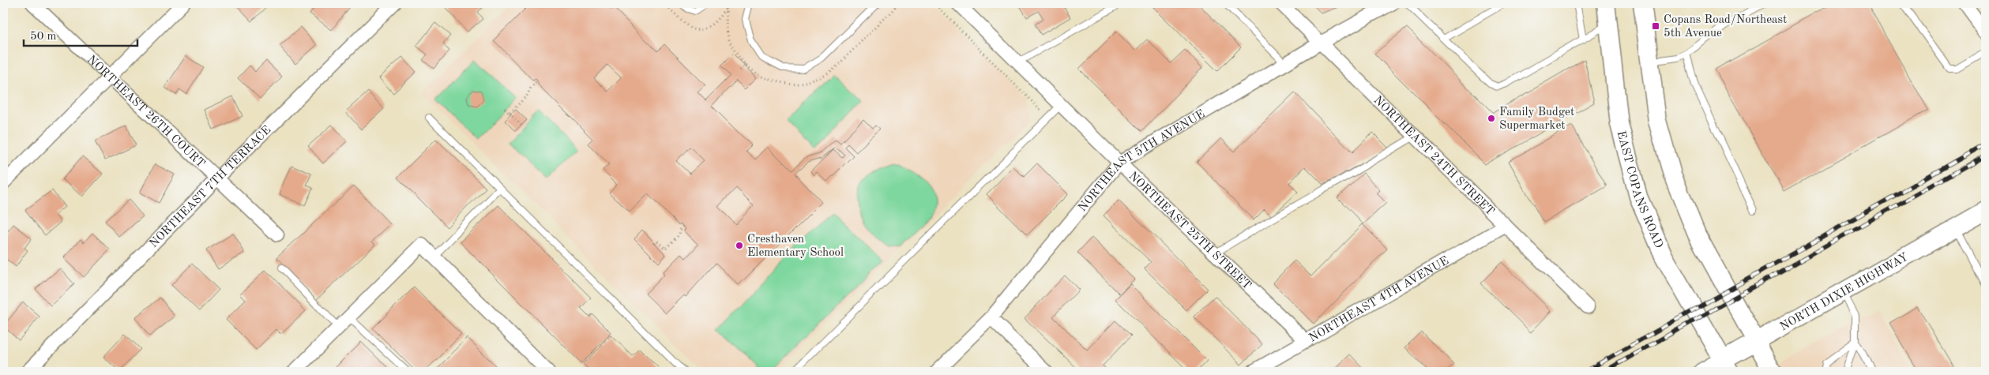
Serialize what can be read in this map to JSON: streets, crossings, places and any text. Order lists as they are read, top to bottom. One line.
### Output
{"streets":{"main road":["EAST COPANS ROAD","NORTH DIXIE HIGHWAY"],"street":["NORTHEAST 26TH COURT","NORTHEAST 24TH STREET","NORTHEAST 5TH AVENUE","NORTHEAST 7TH TERRACE","NORTHEAST 25TH STREET","NORTHEAST 4TH AVENUE"]},"crossings":[["NORTHEAST 26TH COURT","NORTHEAST 7TH TERRACE"],["NORTHEAST 24TH STREET","NORTHEAST 5TH AVENUE"],["NORTHEAST 24TH STREET","NORTHEAST 4TH AVENUE"],["NORTHEAST 5TH AVENUE","NORTHEAST 25TH STREET"],["EAST COPANS ROAD","NORTH DIXIE HIGHWAY"],["NORTHEAST 25TH STREET","NORTHEAST 4TH AVENUE"]],"places":{"transit":["Copans Road/Northeast 5th Avenue"],"other":["Family Budget Supermarket","Cresthaven Elementary School"]},"scale_bar":"50 m"}
